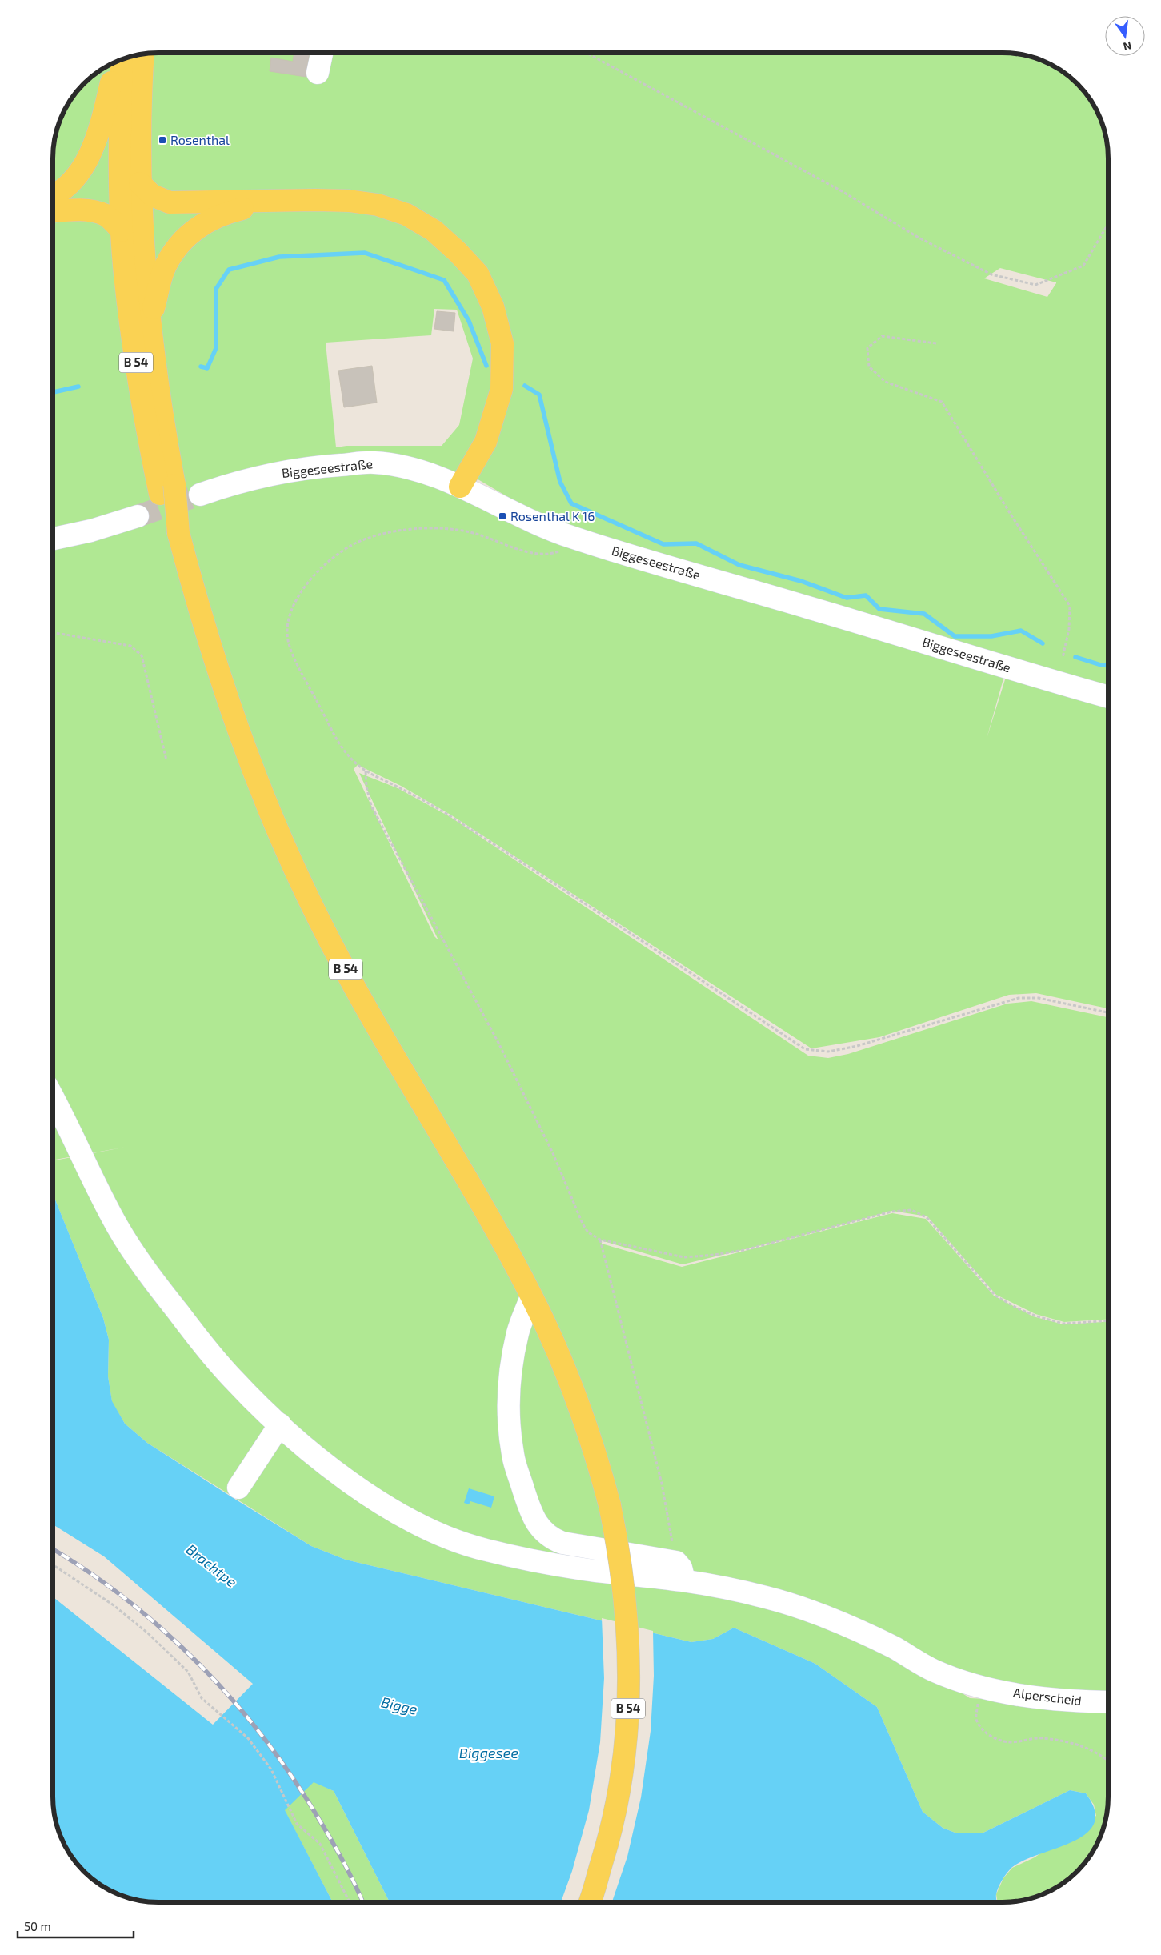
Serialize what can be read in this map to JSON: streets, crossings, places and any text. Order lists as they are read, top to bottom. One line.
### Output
{"streets":{"main road":["B 54"],"street":["Biggeseestraße","Alperscheid"]},"water":["Brachtpe","Bigge","Biggesee"],"places":{"transit":["Rosenthal","Rosenthal K 16"]},"scale_bar":"50 m","north":"bottom"}
